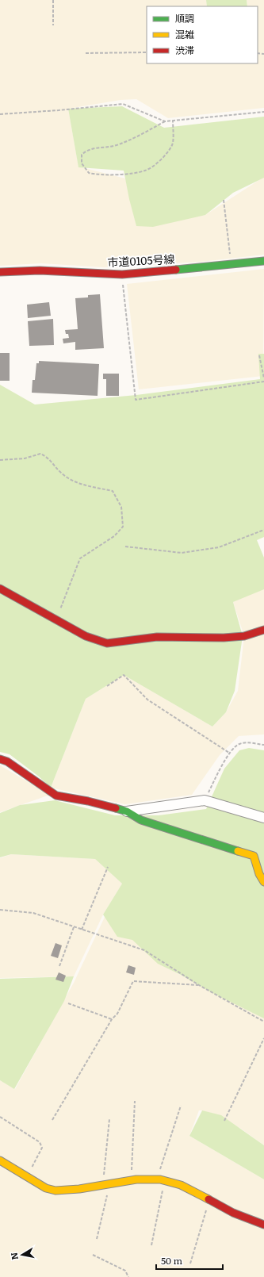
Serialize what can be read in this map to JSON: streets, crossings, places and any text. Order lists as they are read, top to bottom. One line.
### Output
{"streets":{"street":["市道0105号線"]},"legend":["順調","混雑","渋滞"],"scale_bar":"50 m","north":"left"}
